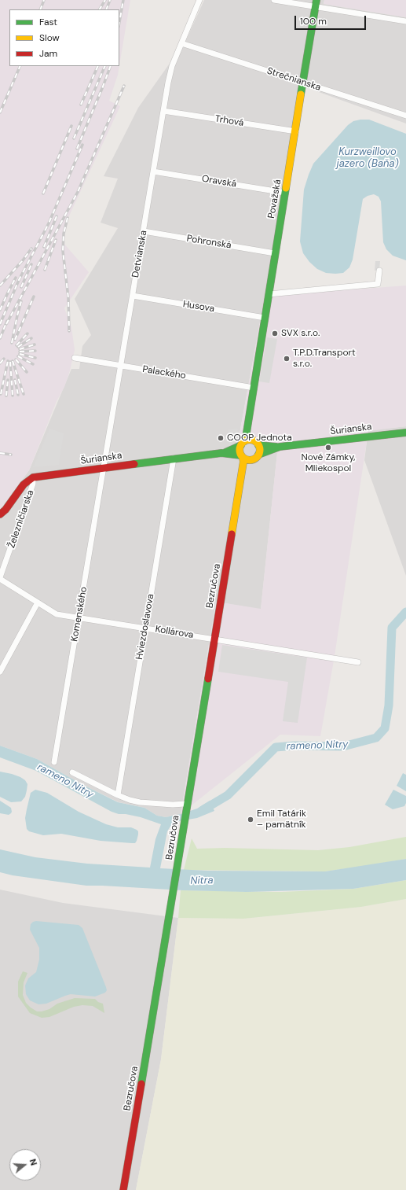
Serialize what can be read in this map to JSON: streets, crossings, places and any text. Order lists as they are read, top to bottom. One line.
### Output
{"streets":{"main road":["Považská","Šurianska","Bezručova"],"street":["Strečnianska","Trhová","Oravská","Pohronská","Detvianska","Husova","Palackého","Železničiarska","Komenského","Hviezdoslavova","Kollárova"]},"crossings":[["Strečnianska","Považská"],["Strečnianska","Detvianska"],["Trhová","Považská"],["Trhová","Detvianska"],["Oravská","Považská"],["Oravská","Detvianska"],["Považská","Pohronská"],["Považská","Husova"],["Považská","Palackého"],["Považská","Šurianska"],["Považská","Bezručova"],["Pohronská","Detvianska"],["Detvianska","Husova"],["Detvianska","Palackého"],["Detvianska","Šurianska"],["Detvianska","Komenského"],["Šurianska","Železničiarska"],["Šurianska","Bezručova"],["Šurianska","Komenského"],["Šurianska","Hviezdoslavova"],["Železničiarska","Kollárova"],["Bezručova","Kollárova"],["Komenského","Kollárova"],["Hviezdoslavova","Kollárova"]],"water":["Kurzweillovo jazero (Baňa)","rameno Nitry","Nitra"],"places":["SVX s.r.o.","T.P.D.Transport s.r.o.","COOP Jednota","Nové Zámky, Mliekospol","Emil Tatárik – pamätník"],"legend":["Fast","Slow","Jam"],"scale_bar":"100 m","north":"right"}
